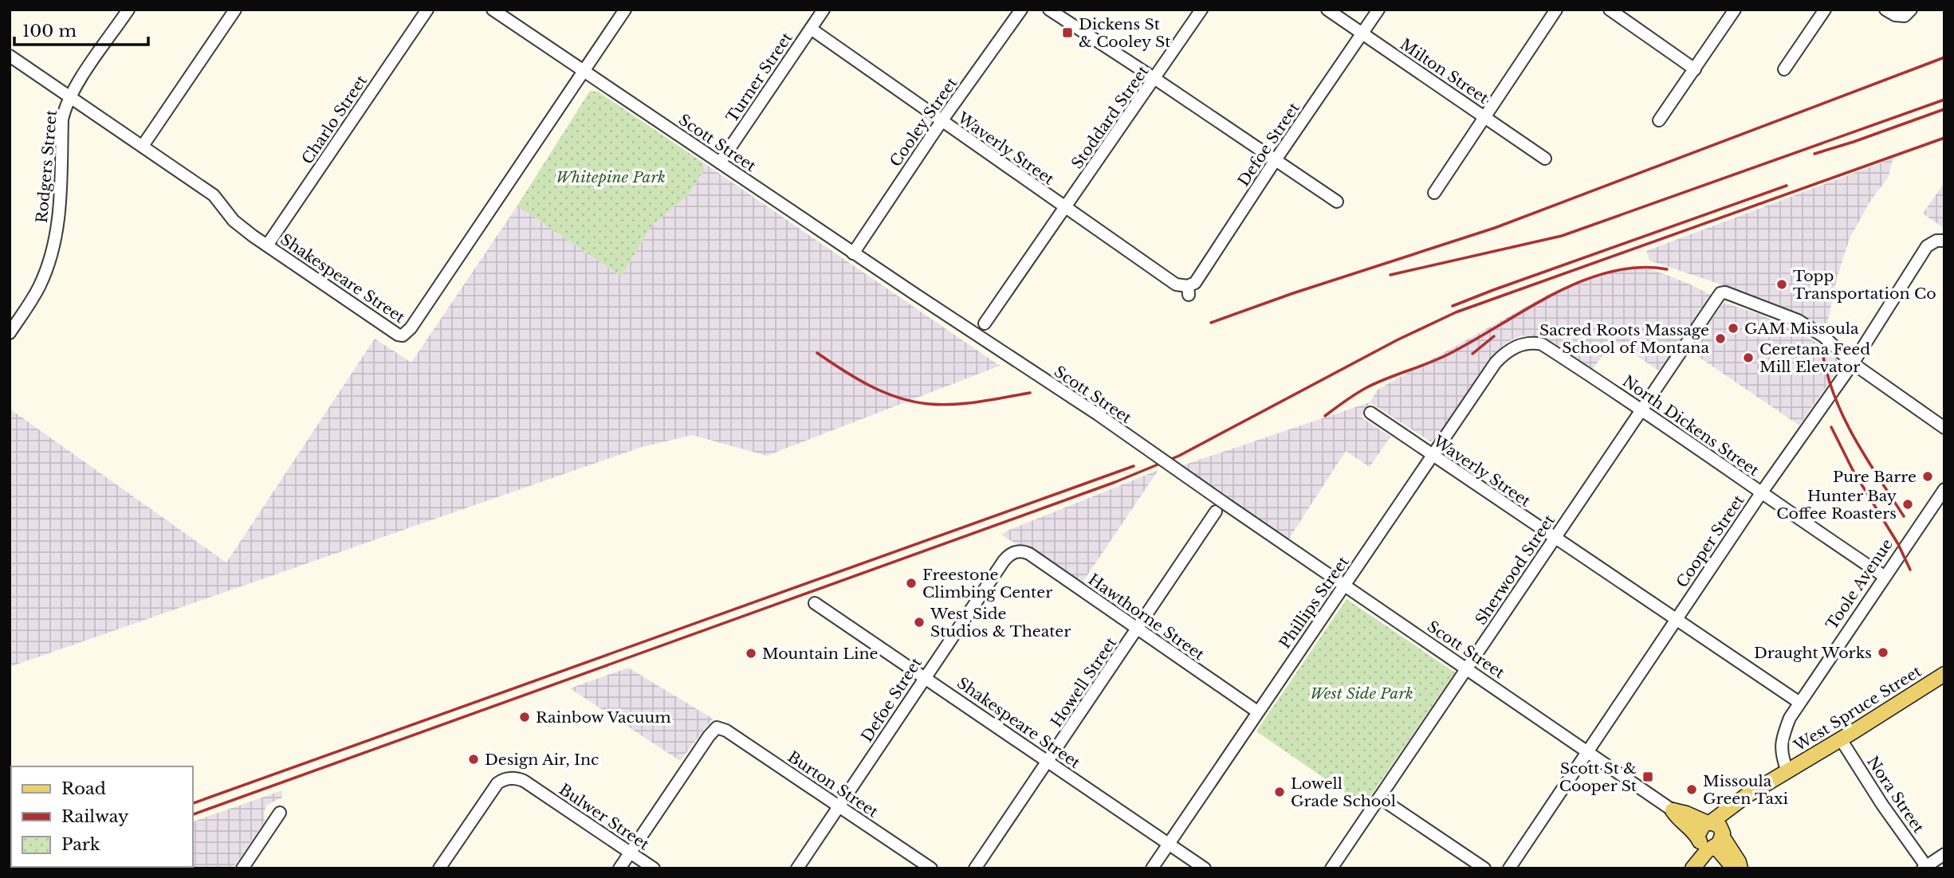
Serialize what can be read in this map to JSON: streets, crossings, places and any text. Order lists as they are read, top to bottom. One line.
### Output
{"streets":{"main road":["West Spruce Street"],"street":["Milton Street","Turner Street","Stoddard Street","Charlo Street","Cooley Street","Scott Street","Defoe Street","Waverly Street","Rodgers Street","Shakespeare Street","North Dickens Street","Cooper Street","Sherwood Street","Toole Avenue","Phillips Street","Hawthorne Street","Howell Street","Burton Street","Nora Street","Bulwer Street"]},"crossings":[["Milton Street","Defoe Street"],["Turner Street","Scott Street"],["Turner Street","Waverly Street"],["Stoddard Street","Waverly Street"],["Charlo Street","Shakespeare Street"],["Cooley Street","Scott Street"],["Cooley Street","Waverly Street"],["Scott Street","Shakespeare Street"],["Scott Street","Cooper Street"],["Scott Street","Sherwood Street"],["Scott Street","Phillips Street"],["Defoe Street","Waverly Street"],["Defoe Street","Shakespeare Street"],["Defoe Street","Hawthorne Street"],["Defoe Street","Burton Street"],["Waverly Street","Cooper Street"],["Waverly Street","Sherwood Street"],["Waverly Street","Toole Avenue"],["Waverly Street","Phillips Street"],["Rodgers Street","Shakespeare Street"],["Shakespeare Street","Phillips Street"],["Shakespeare Street","Howell Street"],["North Dickens Street","Cooper Street"],["North Dickens Street","Sherwood Street"],["North Dickens Street","Toole Avenue"],["North Dickens Street","Phillips Street"],["Cooper Street","Sherwood Street"],["Toole Avenue","West Spruce Street"],["Phillips Street","Hawthorne Street"],["Hawthorne Street","Howell Street"],["West Spruce Street","Nora Street"],["Burton Street","Bulwer Street"]],"parks":["Whitepine Park","West Side Park"],"places":{"transit":["Dickens St & Cooley St","Scott St & Cooper St"],"other":["Topp Transportation Co","GAM Missoula","Sacred Roots Massage School of Montana","Ceretana Feed Mill Elevator","Pure Barre","Hunter Bay Coffee Roasters","Freestone Climbing Center","West Side Studios & Theater","Draught Works","Mountain Line","Rainbow Vacuum","Design Air, Inc","Missoula Green Taxi","Lowell Grade School"]},"legend":["Road","Railway","Park"],"scale_bar":"100 m"}
